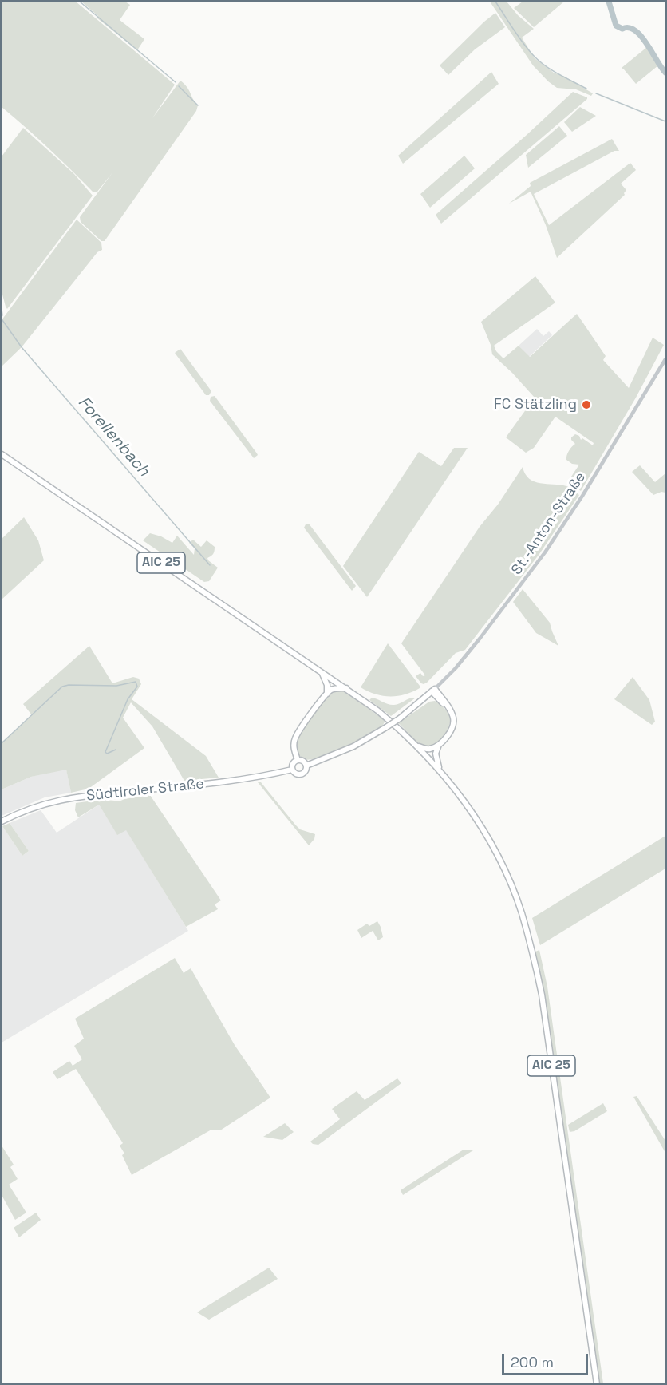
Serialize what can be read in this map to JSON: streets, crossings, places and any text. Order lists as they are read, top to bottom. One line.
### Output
{"streets":{"main road":["AIC 25","Südtiroler Straße"],"street":["St.-Anton-Straße"]},"water":["Forellenbach"],"places":["FC Stätzling"],"scale_bar":"200 m"}
